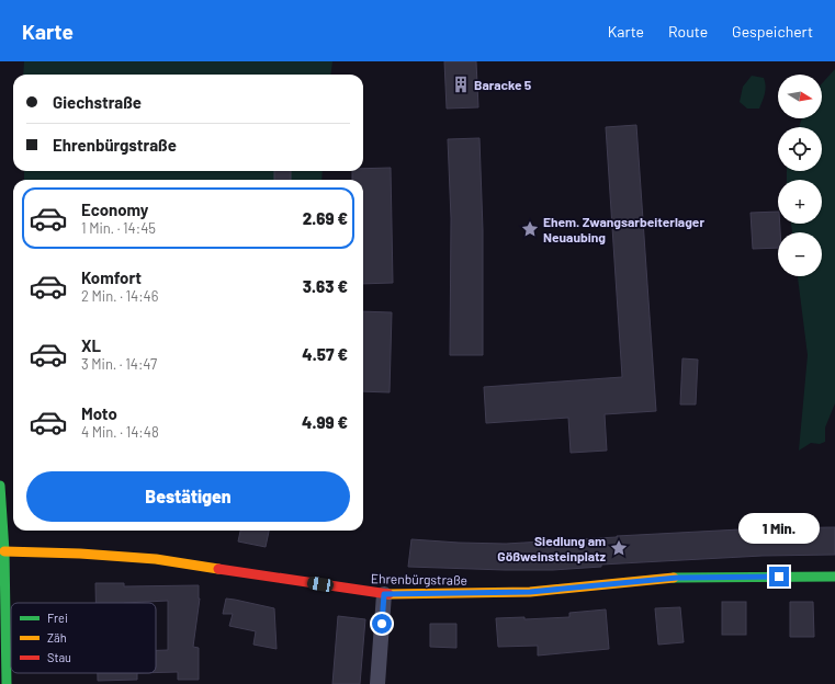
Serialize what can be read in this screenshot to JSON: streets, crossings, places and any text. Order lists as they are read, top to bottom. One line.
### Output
{"streets":{"street":["Ehrenbürgstraße"]},"places":{"building":["Baracke 5"],"place":["Ehem. Zwangsarbeiterlager Neuaubing","Siedlung am Gößweinsteinplatz"]},"legend":["Frei","Zäh","Stau"],"north":"right","page":{"header":"Karte","nav":["Karte","Route","Gespeichert"],"map_buttons":["+","−"],"banner":["Giechstraße","Ehrenbürgstraße"],"list":[{"name":"Economy","note":"1 Min. · 14:45","value":"2.69 €"},{"name":"Komfort","note":"2 Min. · 14:46","value":"3.63 €"},{"name":"XL","note":"3 Min. · 14:47","value":"4.57 €"},{"name":"Moto","note":"4 Min. · 14:48","value":"4.99 €"}],"buttons":"Bestätigen","bubble":"1 Min."}}
